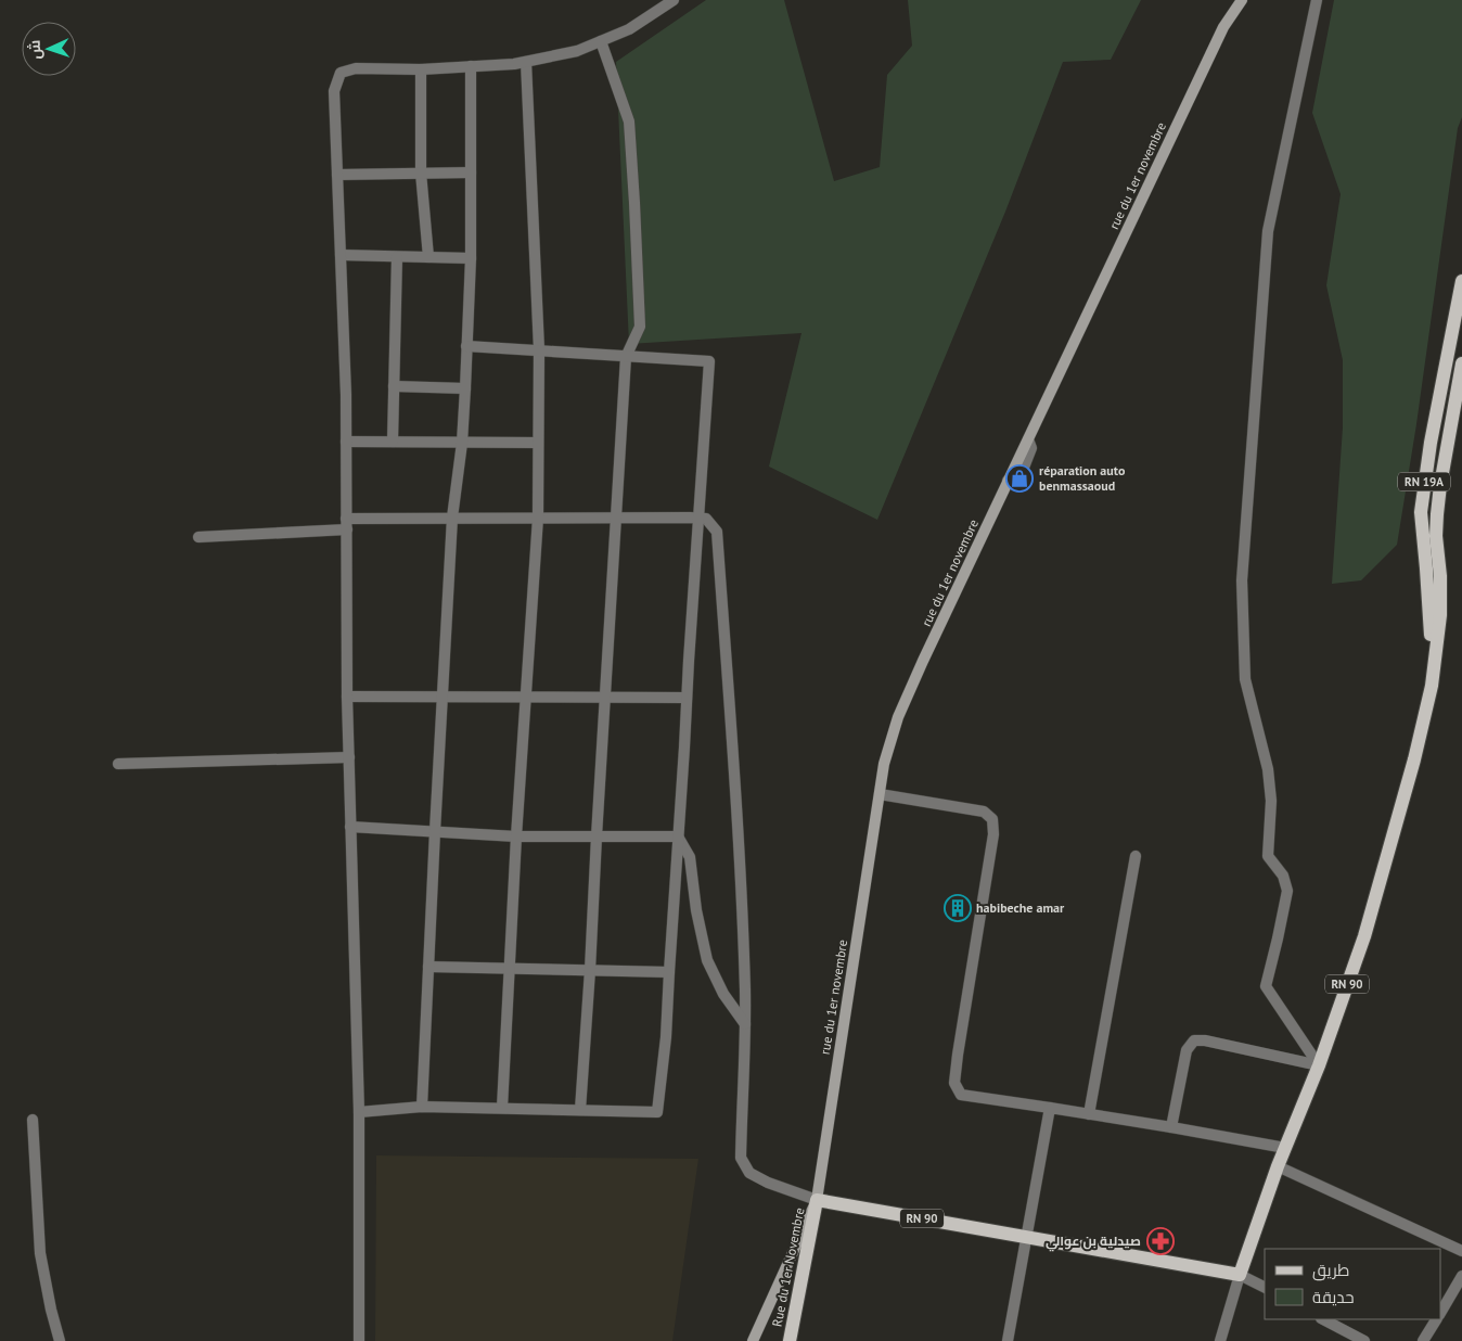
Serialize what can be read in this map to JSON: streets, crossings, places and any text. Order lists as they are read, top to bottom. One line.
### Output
{"streets":{"main road":["rue du 1er novembre","RN 19A","RN 90","Rue du 1er Novembre"]},"crossings":[["rue du 1er novembre","RN 90"],["rue du 1er novembre","Rue du 1er Novembre"],["RN 19A","RN 90"],["RN 90","Rue du 1er Novembre"]],"places":{"shop":["réparation auto benmassaoud"],"building":["habibeche amar"],"pharmacy":["صيدلية بن عوالي"]},"legend":["طريق","حديقة"],"north":"left"}
